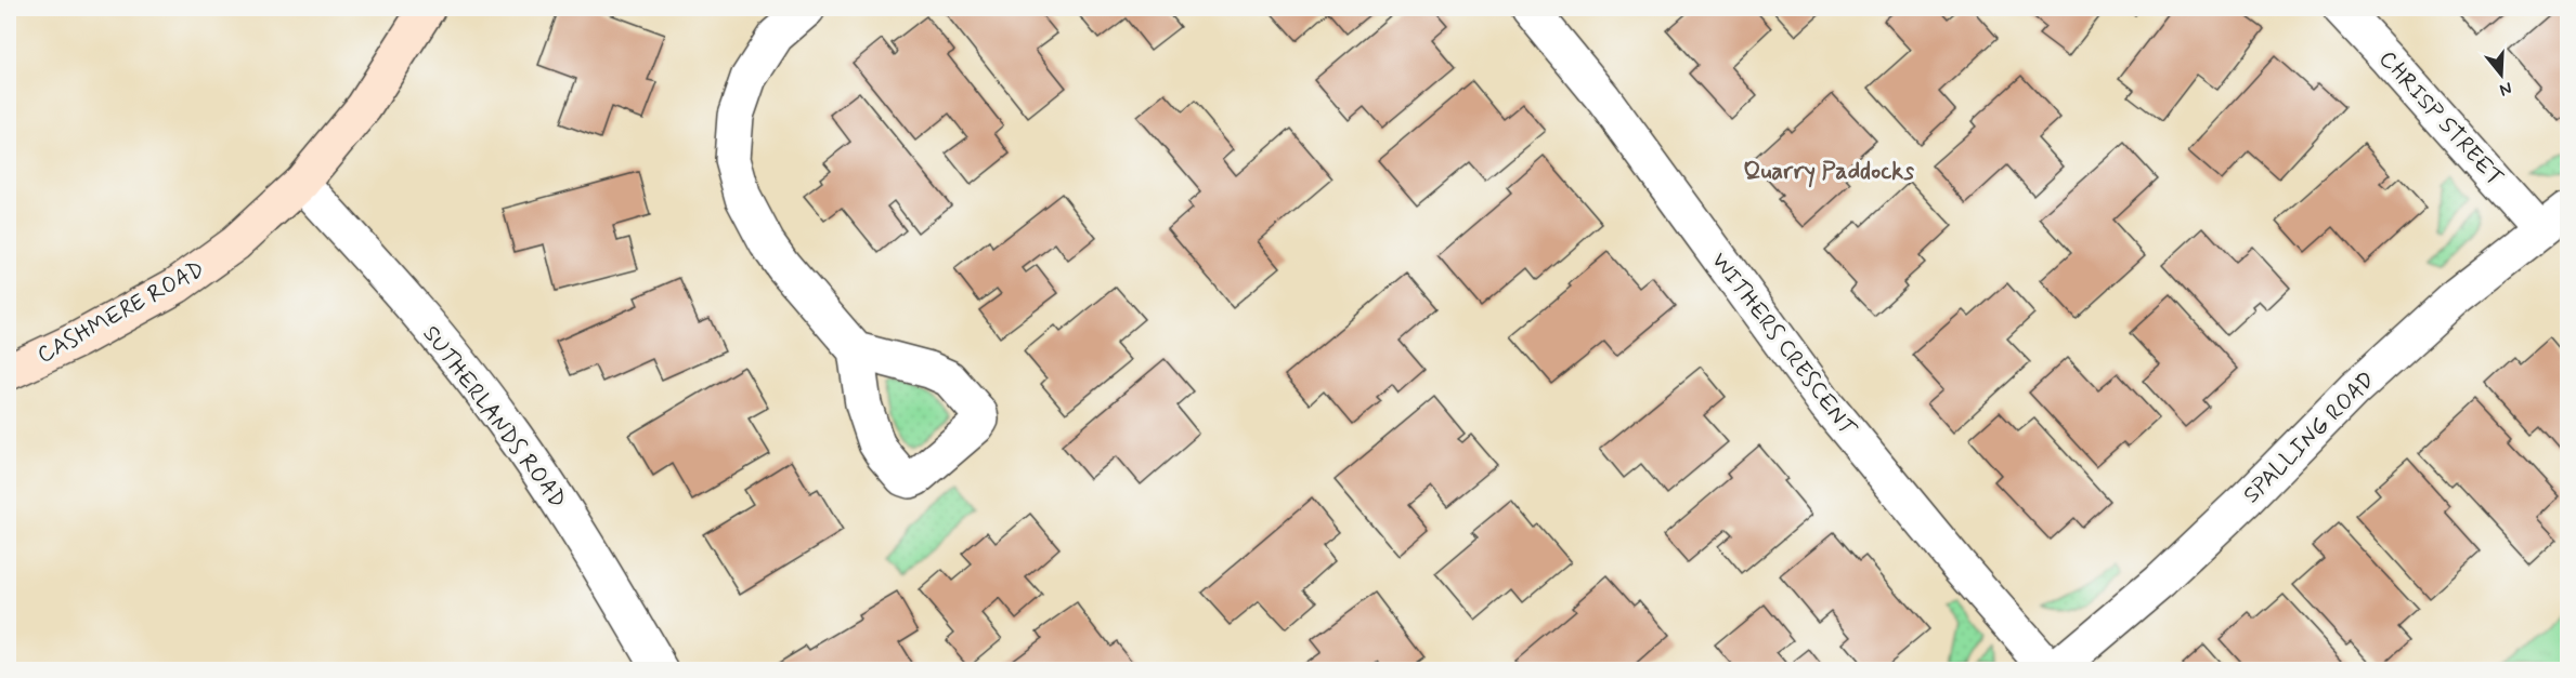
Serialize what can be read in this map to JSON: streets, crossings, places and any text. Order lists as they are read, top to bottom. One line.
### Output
{"streets":{"street":["CHRISP STREET","CASHMERE ROAD","WITHERS CRESCENT","SUTHERLANDS ROAD","SPALLING ROAD"]},"crossings":[["CHRISP STREET","SPALLING ROAD"],["CASHMERE ROAD","SUTHERLANDS ROAD"],["WITHERS CRESCENT","SPALLING ROAD"]],"districts":["Quarry Paddocks"],"north":"bottom"}
